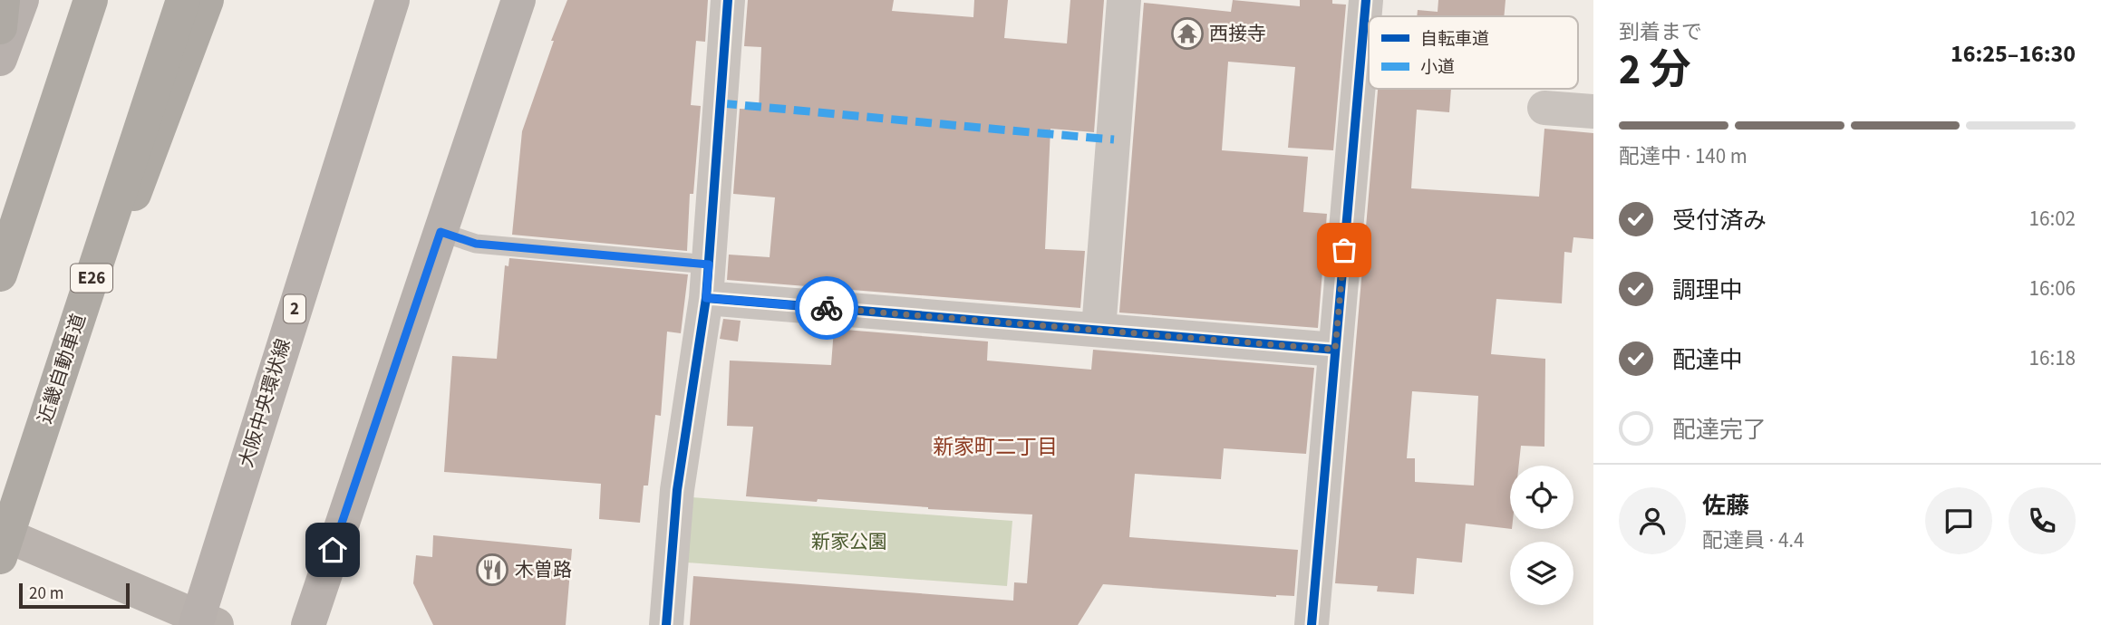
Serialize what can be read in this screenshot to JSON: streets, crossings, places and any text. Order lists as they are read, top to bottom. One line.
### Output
{"streets":{"highway":["E26","近畿自動車道"],"main road":["2","大阪中央環状線"]},"districts":["新家町二丁目"],"parks":["新家公園"],"places":{"temple":["西接寺"],"restaurant":["木曽路"]},"legend":["自転車道","小道"],"scale_bar":"20 m","page":{"heading":["2 分","到着まで","16:25–16:30"],"panel":["佐藤","配達員 · 4.4"],"bar":"配達中 · 140 m","list":[["受付済み","16:02"],["調理中","16:06"],["配達中","16:18"],"配達完了"],"scale":"20 m"}}
